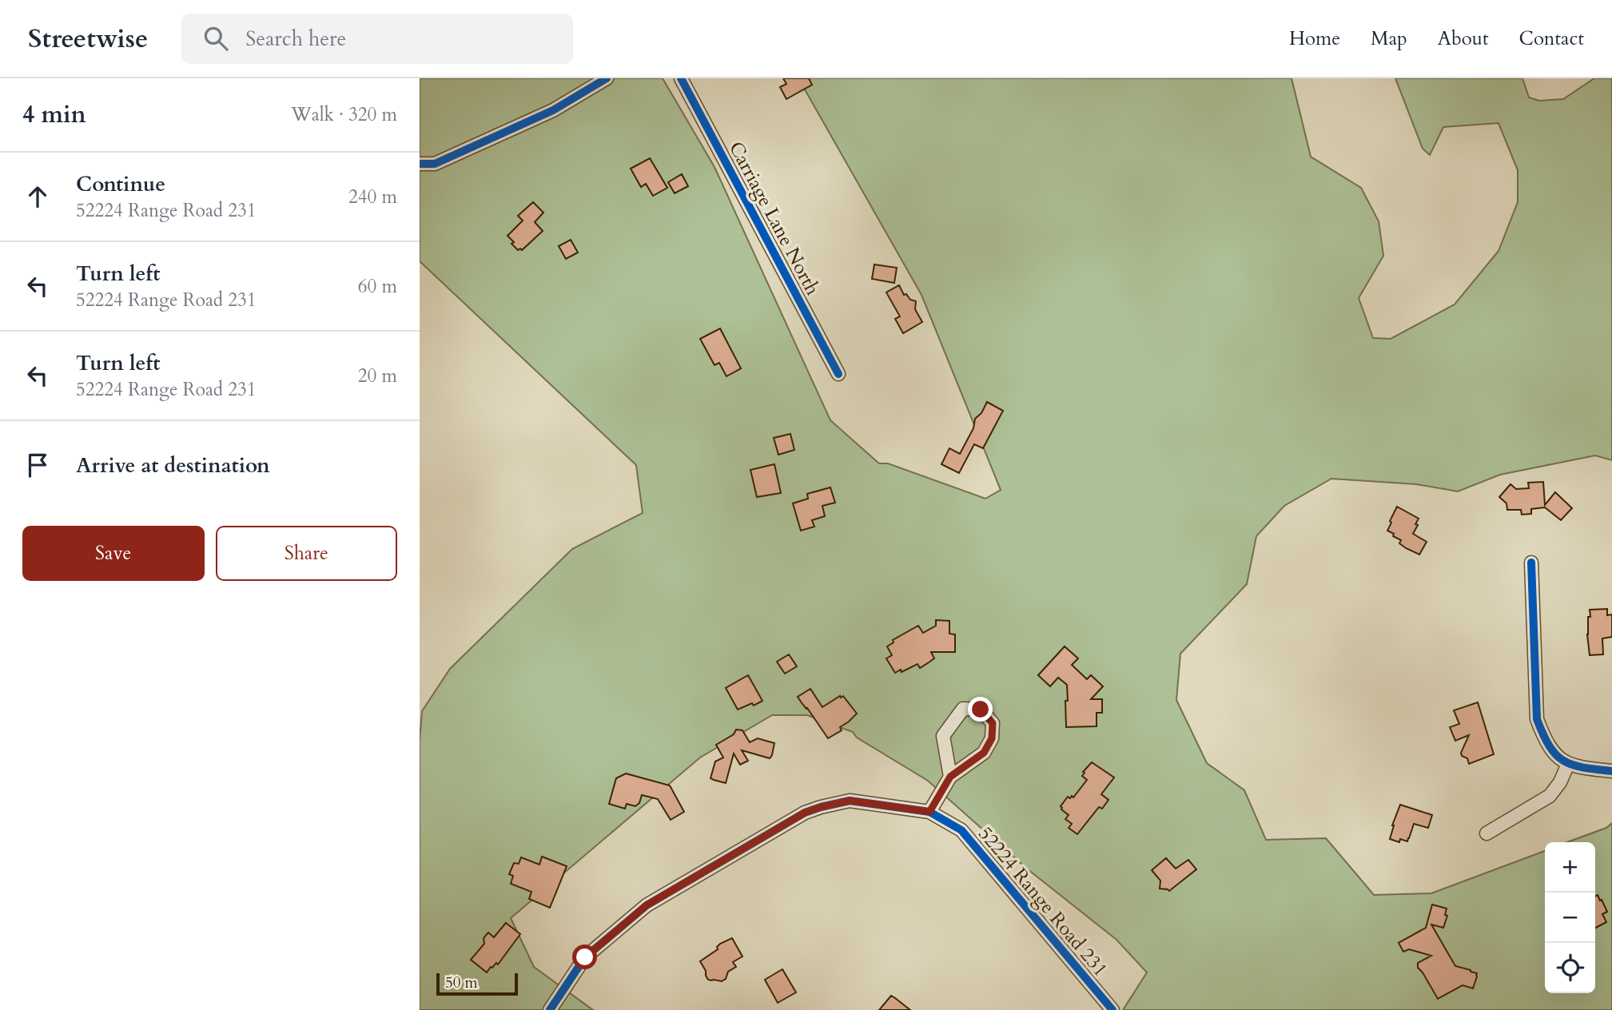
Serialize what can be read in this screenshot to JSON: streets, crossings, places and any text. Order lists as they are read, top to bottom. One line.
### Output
{"streets":{"street":["Carriage Lane North","52224 Range Road 231"]},"scale_bar":"50 m","page":{"header":"Streetwise","search":"Search here","nav":["Home","Map","About","Contact"],"heading":["4 min","Walk · 320 m"],"list":[["Continue","52224 Range Road 231","240 m"],["Turn left","52224 Range Road 231","60 m"],["Turn left","52224 Range Road 231","20 m"],"Arrive at destination"],"buttons":["Save","Share"],"map_buttons":["+","−"],"scale":"50 m"}}
